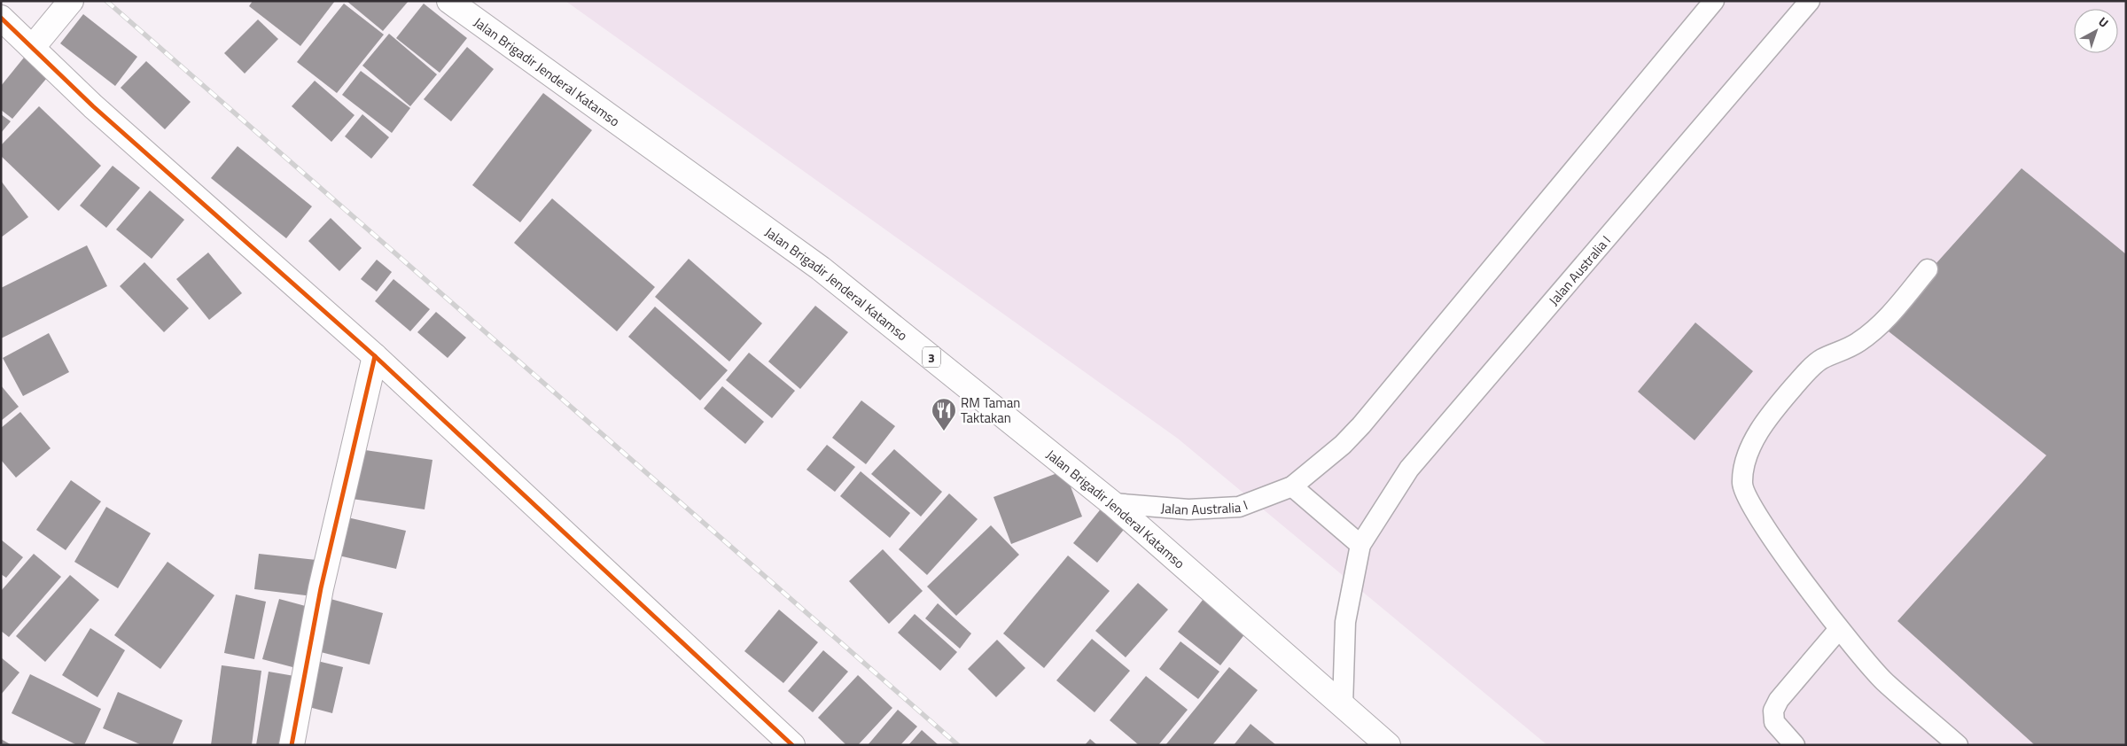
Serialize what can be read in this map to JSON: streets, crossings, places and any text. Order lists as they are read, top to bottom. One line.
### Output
{"streets":{"main road":["Jalan Brigadir Jenderal Katamso","3"],"lane":["Jalan Australia I"]},"crossings":[["Jalan Brigadir Jenderal Katamso","Jalan Australia I"]],"places":{"restaurant":["RM Taman Taktakan"]},"north":"top right"}
